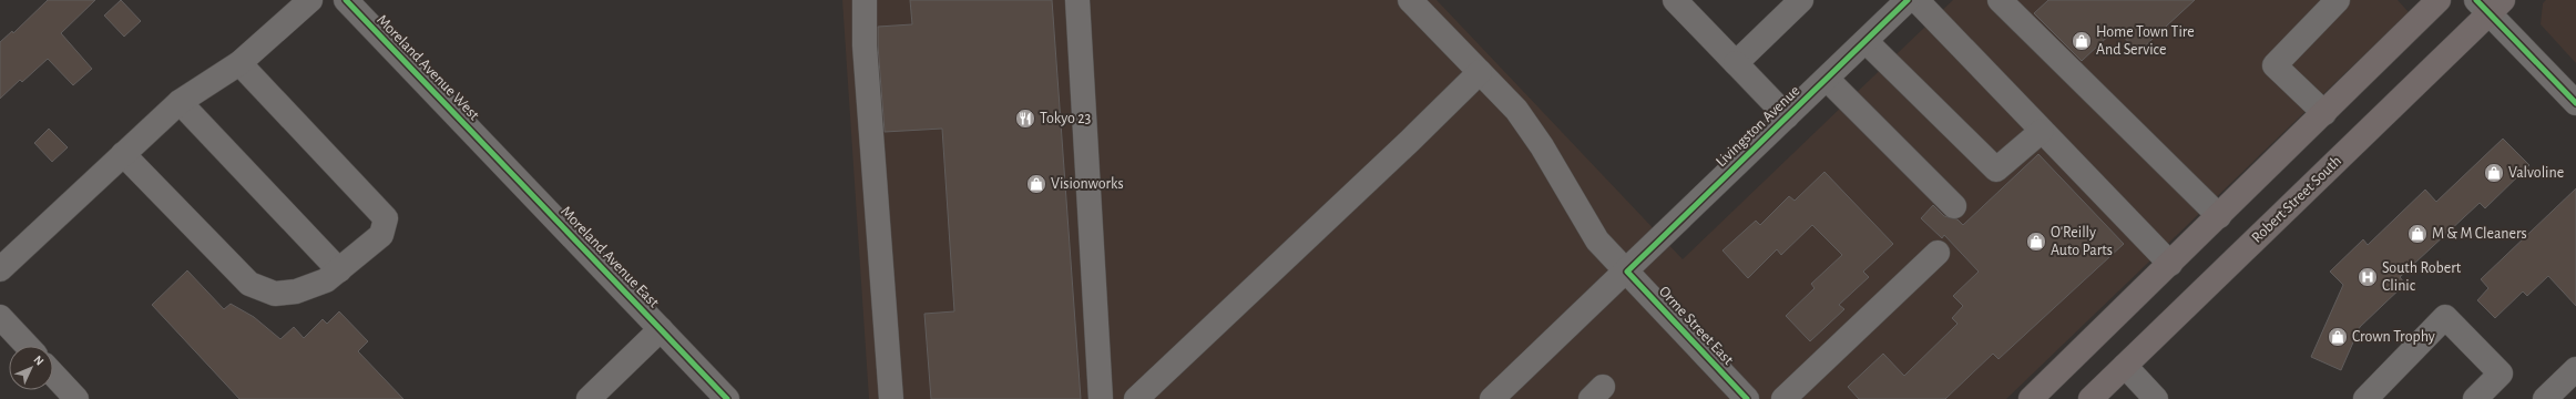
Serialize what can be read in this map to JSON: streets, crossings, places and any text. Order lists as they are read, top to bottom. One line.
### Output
{"streets":{"main road":["Robert Street South"],"street":["Moreland Avenue West","Livingston Avenue","Moreland Avenue East","Orme Street East"]},"crossings":[["Moreland Avenue West","Moreland Avenue East"],["Livingston Avenue","Orme Street East"]],"places":{"shop":["Home Town Tire And Service","Valvoline","Visionworks","M & M Cleaners","O'Reilly Auto Parts","Crown Trophy"],"restaurant":["Tokyo 23"],"hospital":["South Robert Clinic"]},"north":"top right"}
